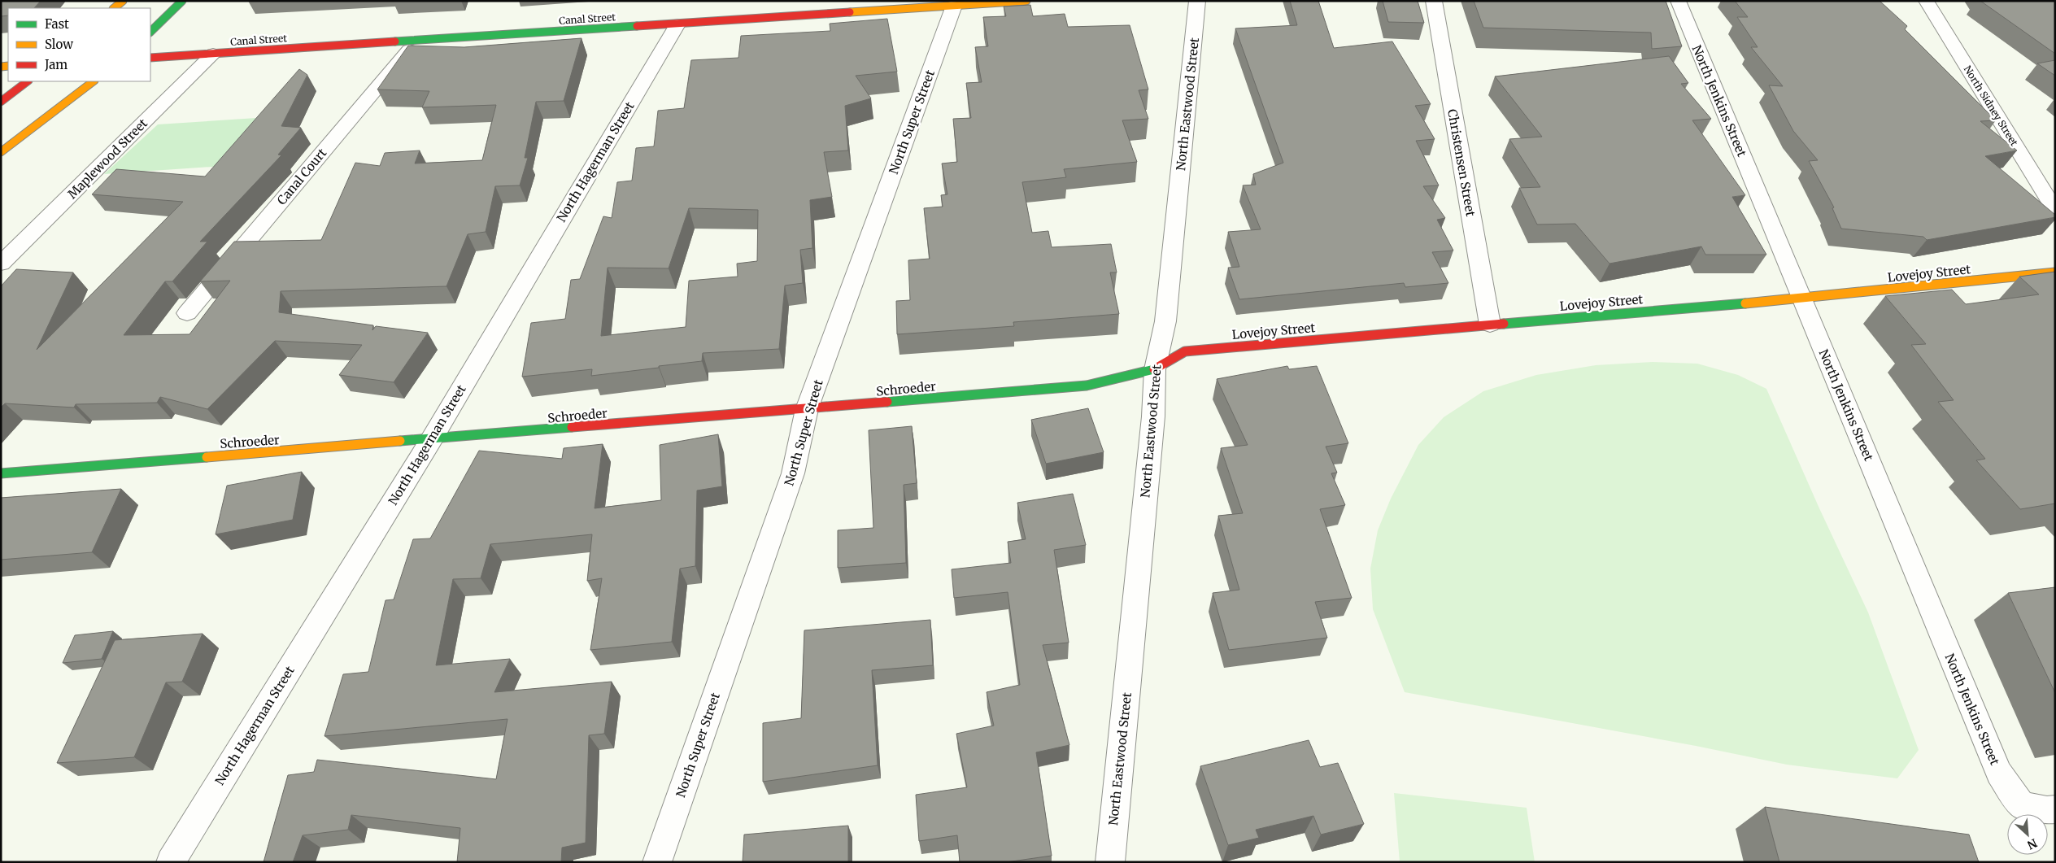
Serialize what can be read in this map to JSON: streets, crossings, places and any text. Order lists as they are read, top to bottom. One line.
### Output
{"streets":{"street":["Canal Street","North Jenkins Street","North Eastwood Street","North Sidney Street","North Super Street","Maplewood Street","North Hagerman Street","Christensen Street","Canal Court","Lovejoy Street","Schroeder"]},"crossings":[["Canal Street","North Super Street"],["Canal Street","Maplewood Street"],["Canal Street","North Hagerman Street"],["Canal Street","Canal Court"],["North Jenkins Street","Lovejoy Street"],["North Eastwood Street","Lovejoy Street"],["North Eastwood Street","Schroeder"],["North Super Street","Schroeder"],["North Hagerman Street","Schroeder"],["Christensen Street","Lovejoy Street"],["Lovejoy Street","Schroeder"]],"legend":["Fast","Slow","Jam"],"north":"bottom right"}
